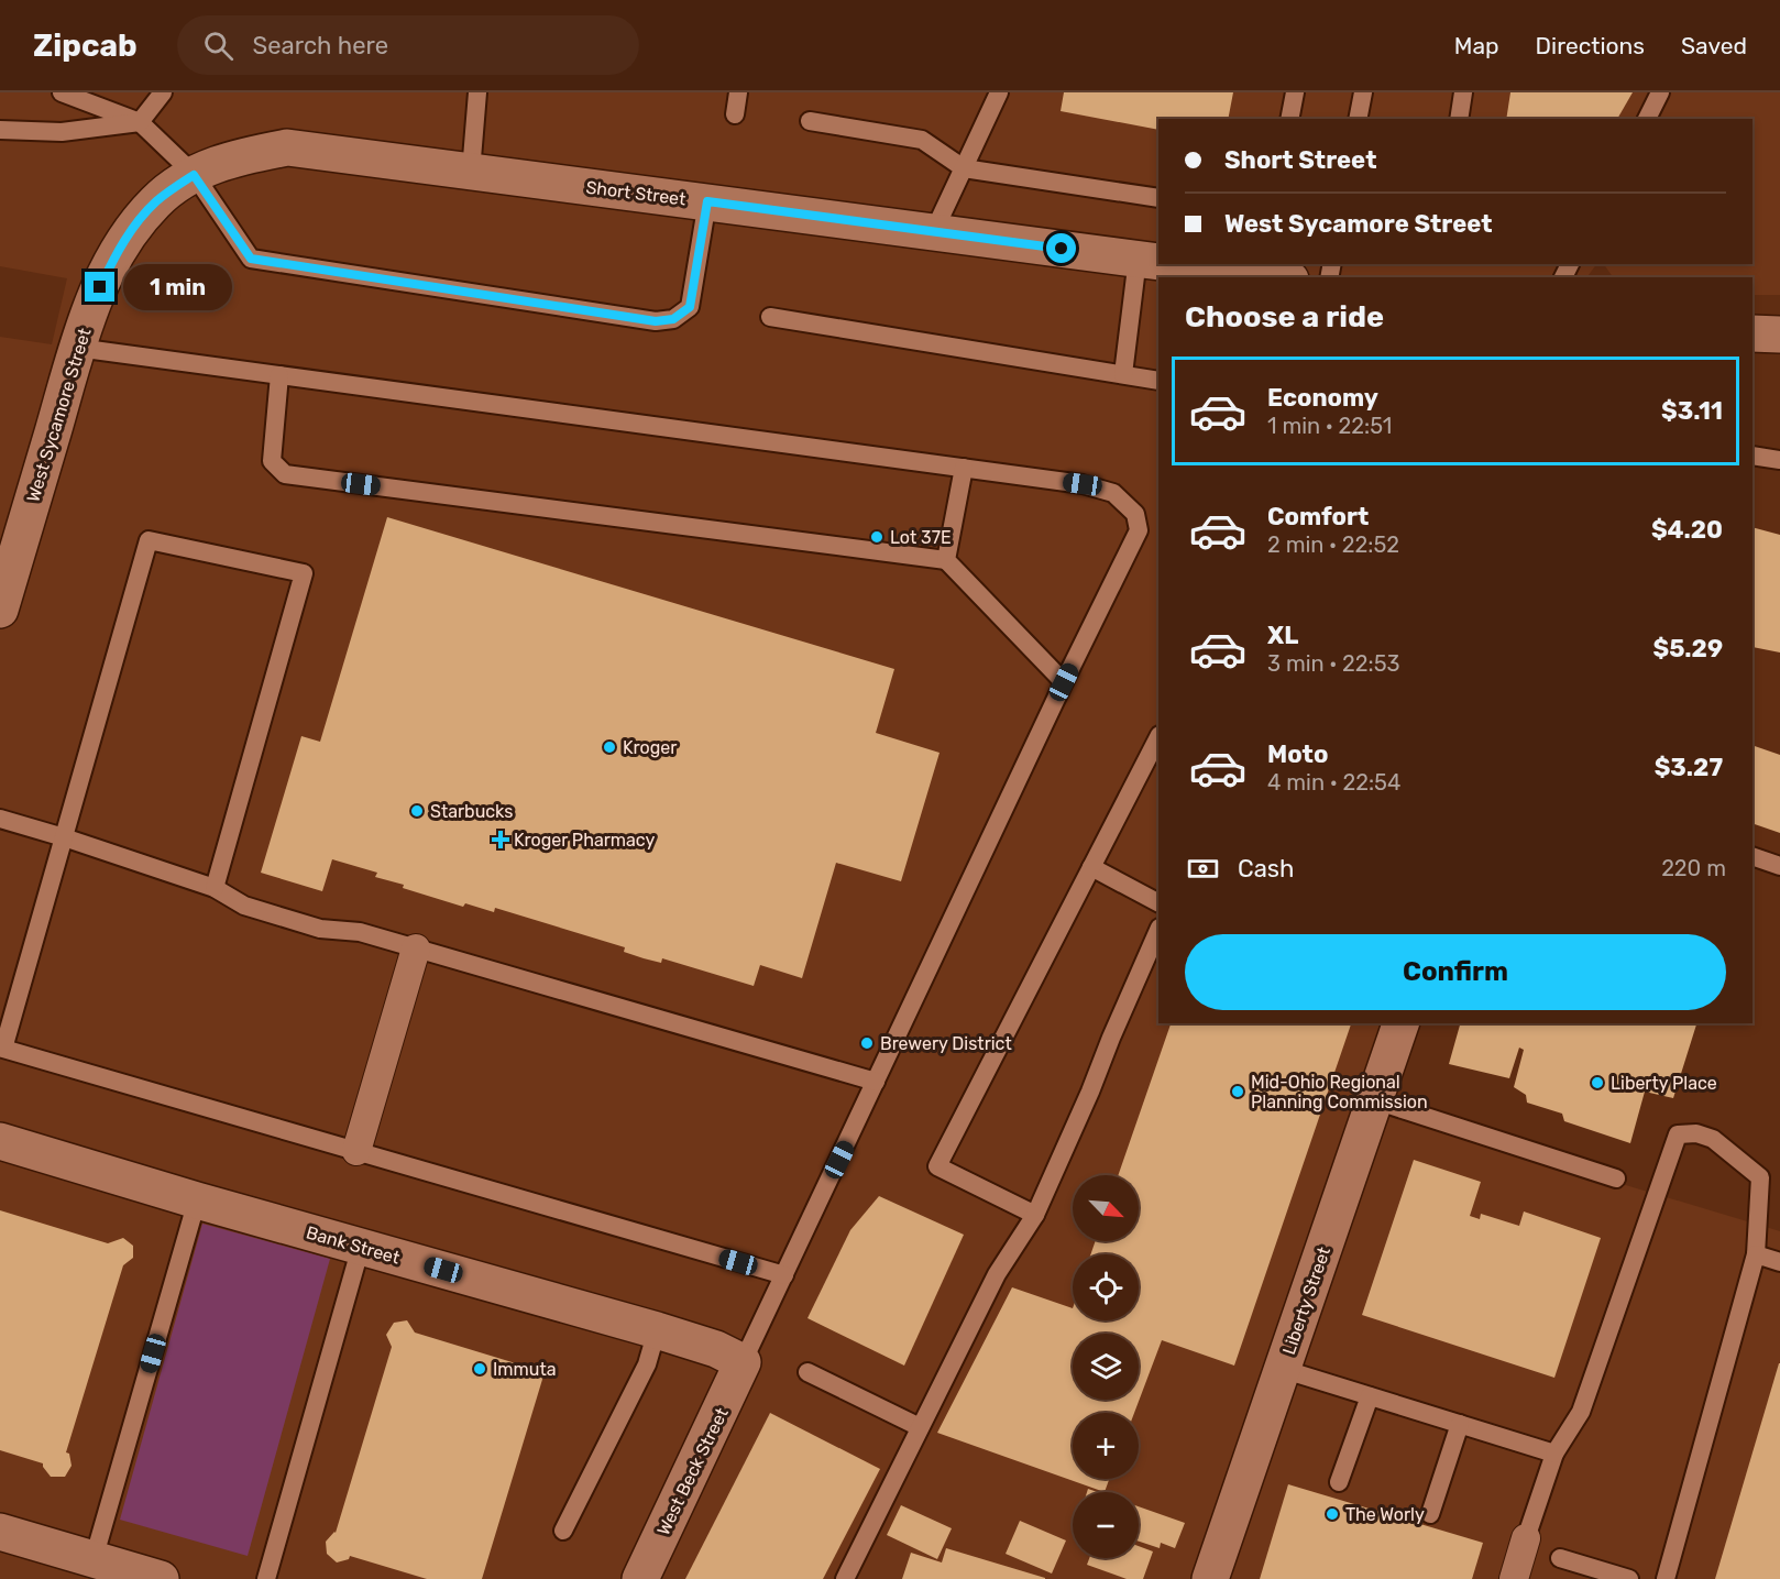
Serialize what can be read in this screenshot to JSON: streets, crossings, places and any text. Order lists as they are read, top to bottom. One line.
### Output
{"streets":{"street":["Short Street","West Sycamore Street","Bank Street","Liberty Street","West Beck Street"]},"crossings":[["Short Street","West Sycamore Street"],["Bank Street","West Beck Street"]],"places":{"other":["Lot 37E","Kroger","Starbucks","Brewery District","Liberty Place","Mid-Ohio Regional Planning Commission","Immuta","The Worly"],"health":["Kroger Pharmacy"]},"north":"bottom right","page":{"header":"Zipcab","search":"Search here","nav":["Map","Directions","Saved"],"banner":["Short Street","West Sycamore Street"],"bubble":"1 min","heading":"Choose a ride","list":[{"name":"Economy","note":"1 min · 22:51","value":"$3.11"},{"name":"Comfort","note":"2 min · 22:52","value":"$4.20"},{"name":"XL","note":"3 min · 22:53","value":"$5.29"},{"name":"Moto","note":"4 min · 22:54","value":"$3.27"}],"pay":["Cash","220 m"],"buttons":"Confirm","map_buttons":["+","−"]}}
